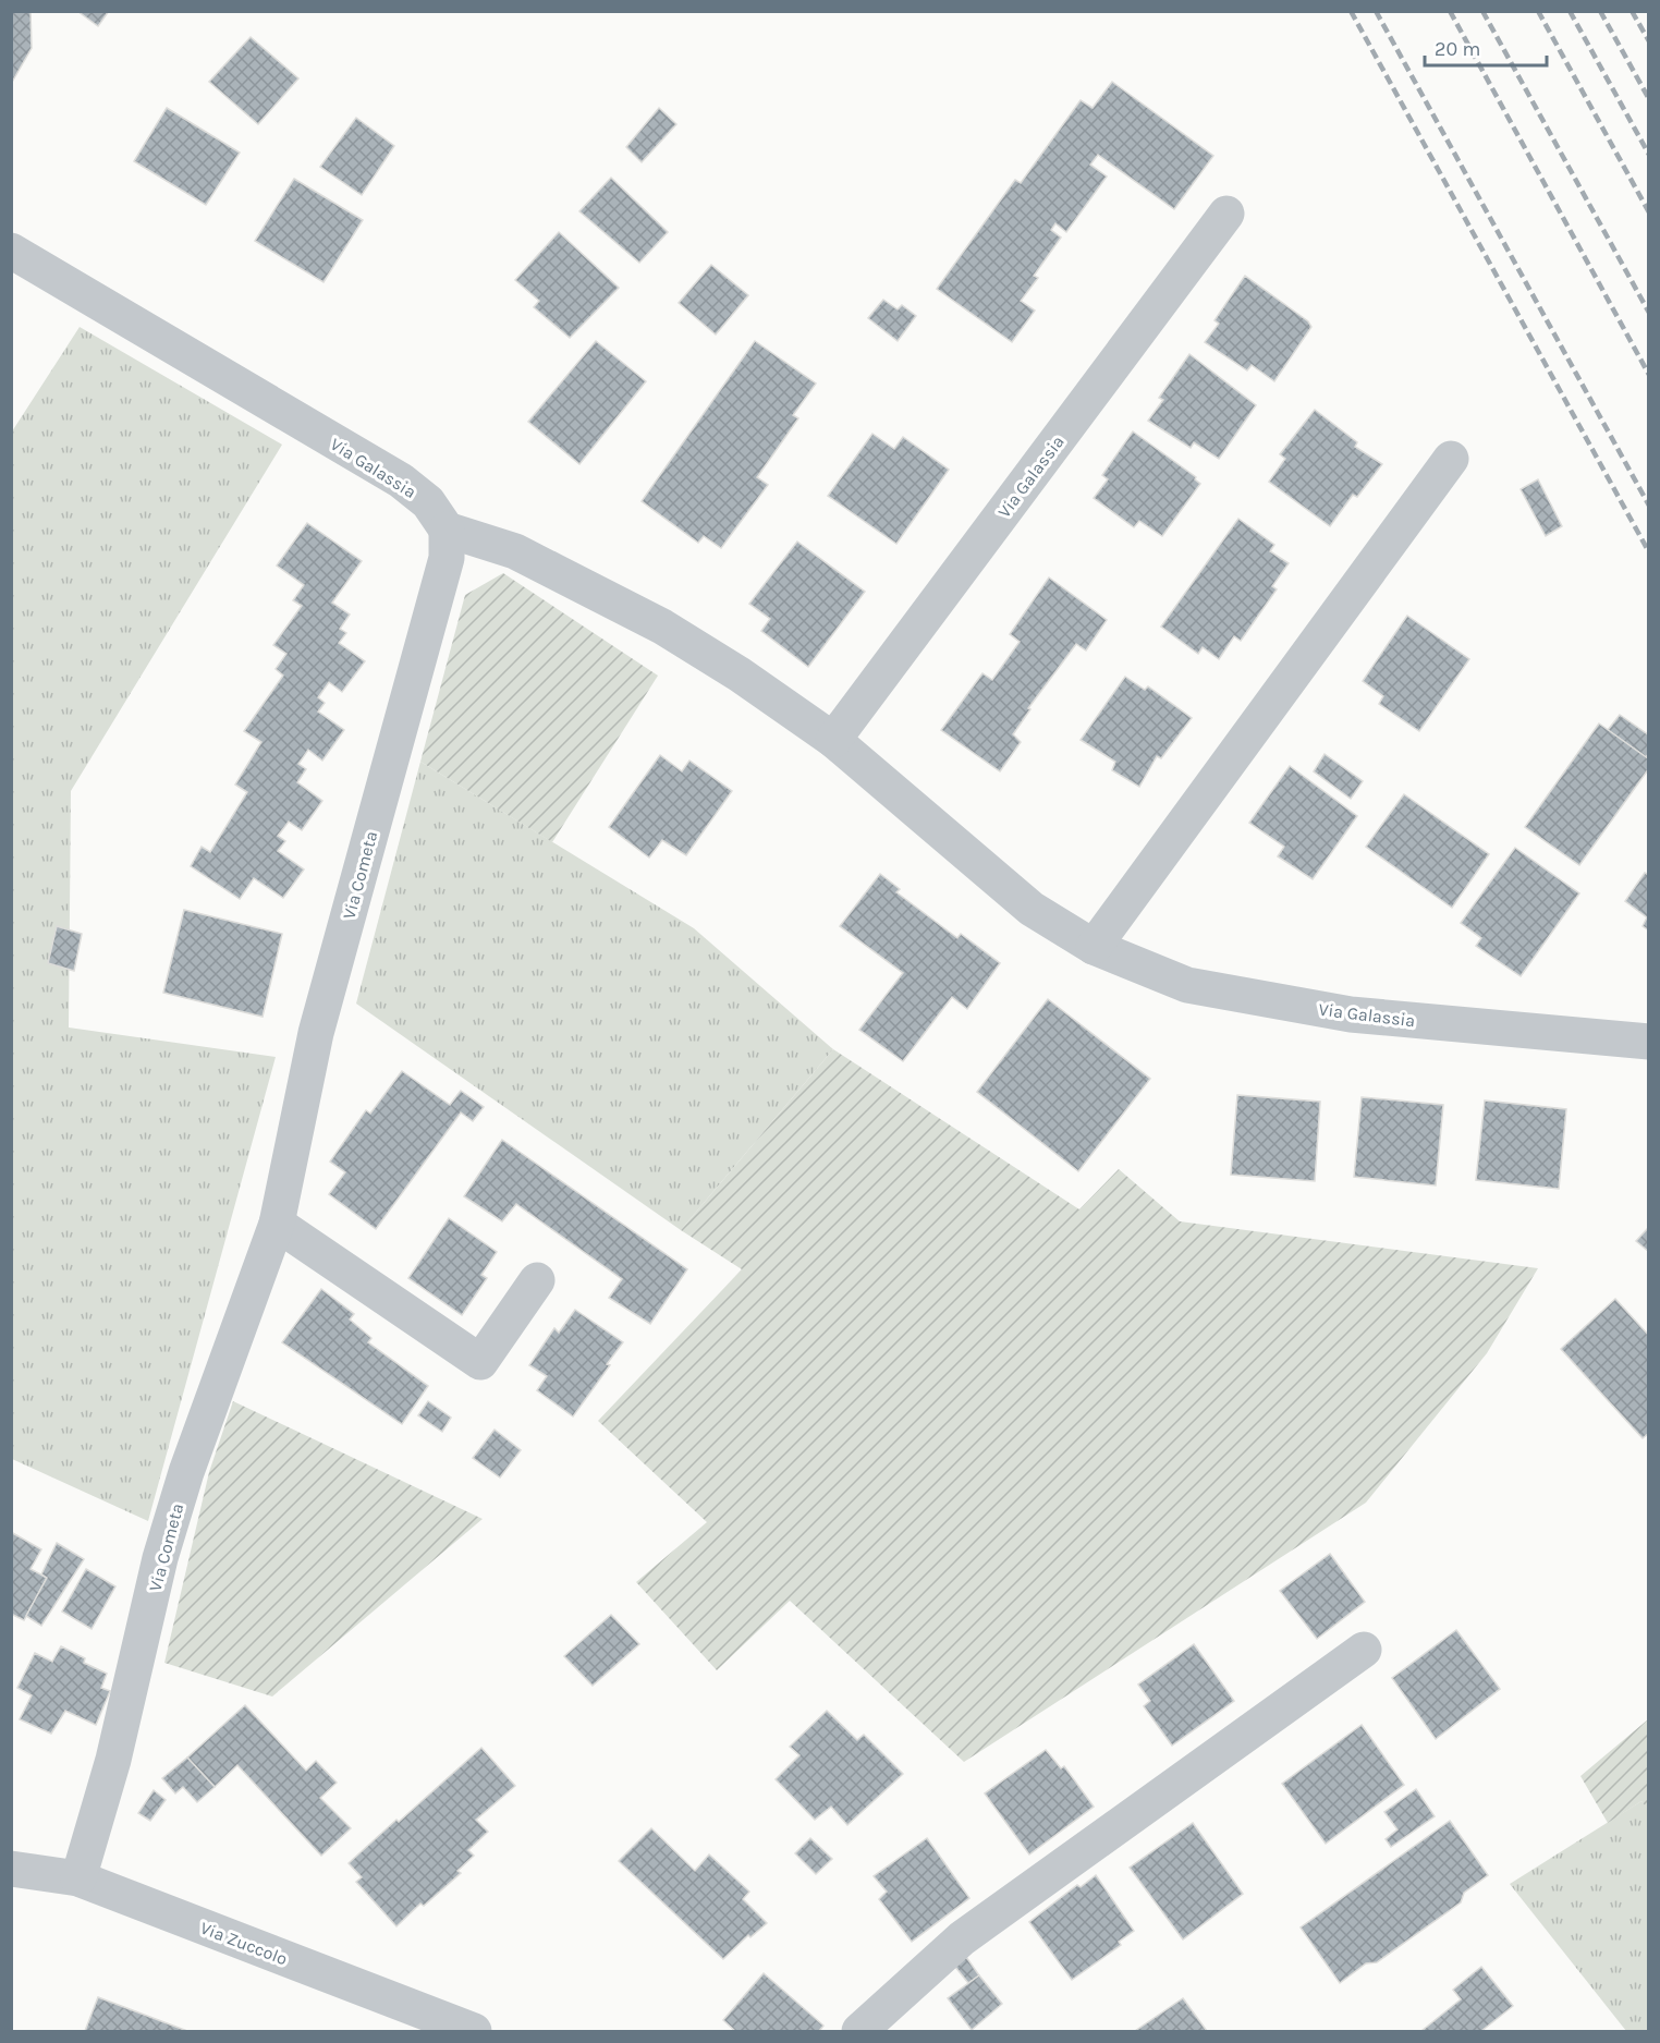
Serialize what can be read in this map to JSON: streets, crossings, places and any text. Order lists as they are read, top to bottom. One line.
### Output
{"streets":{"street":["Via Galassia","Via Cometa","Via Zuccolo"]},"crossings":[["Via Galassia","Via Cometa"],["Via Cometa","Via Zuccolo"]],"scale_bar":"20 m"}
